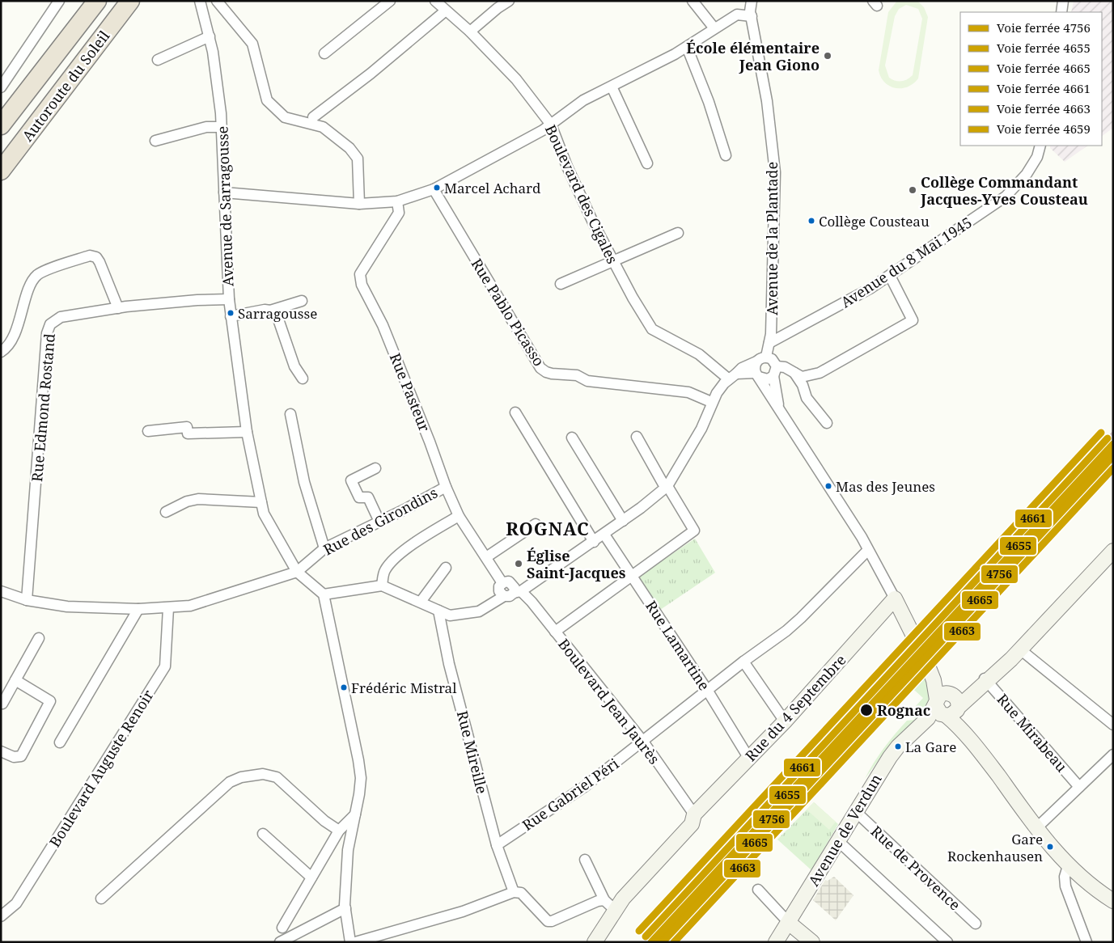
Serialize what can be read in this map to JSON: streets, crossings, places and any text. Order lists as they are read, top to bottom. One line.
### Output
{"streets":{"highway":["Autoroute du Soleil"],"street":["Boulevard des Cigales","Avenue de Sarragousse","Avenue de la Plantade","Avenue du 8 Mai 1945","Rue Pablo Picasso","Rue Pasteur","Rue Edmond Rostand","Rue des Girondins","Rue Lamartine","Boulevard Jean Jaurès","Rue du 4 Septembre","Rue Mirabeau","Rue Mireille","Boulevard Auguste Renoir","Rue Gabriel Péri","Avenue de Verdun","Rue de Provence"]},"crossings":[["Avenue de Sarragousse","Rue Edmond Rostand"],["Avenue de Sarragousse","Rue des Girondins"],["Avenue de la Plantade","Avenue du 8 Mai 1945"],["Rue Pasteur","Rue des Girondins"],["Rue Pasteur","Boulevard Jean Jaurès"],["Rue Lamartine","Rue du 4 Septembre"],["Rue Lamartine","Rue Gabriel Péri"],["Boulevard Jean Jaurès","Rue du 4 Septembre"],["Boulevard Jean Jaurès","Rue Gabriel Péri"],["Rue Mirabeau","Avenue de Verdun"],["Rue Mireille","Rue Gabriel Péri"],["Avenue de Verdun","Rue de Provence"]],"districts":["ROGNAC"],"places":["École élémentaire Jean Giono","Marcel Achard","Collège Commandant Jacques-Yves Cousteau","Collège Cousteau","Sarragousse","Mas des Jeunes","Église Saint-Jacques","Frédéric Mistral","Rognac","La Gare","Gare Rockenhausen"],"lines":["rail line 4659","rail line 4661","rail line 4655","rail line 4756","rail line 4665","rail line 4663"],"legend":["Voie ferrée 4756","Voie ferrée 4655","Voie ferrée 4665","Voie ferrée 4661","Voie ferrée 4663","Voie ferrée 4659"]}
